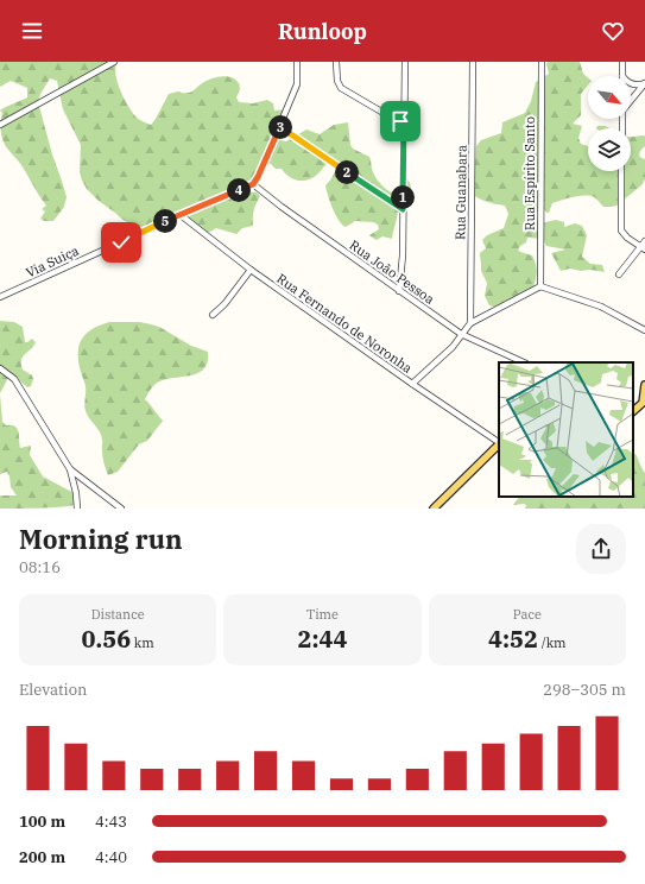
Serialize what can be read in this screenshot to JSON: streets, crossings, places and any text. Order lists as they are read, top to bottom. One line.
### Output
{"streets":{"street":["Rua Espírito Santo","Rua Guanabara","Via Suiça","Rua João Pessoa","Rua Fernando de Noronha"]},"crossings":[["Via Suiça","Rua João Pessoa"],["Via Suiça","Rua Fernando de Noronha"]],"north":"bottom right","page":{"header":"Runloop","pins":["3","2","4","1","5"],"heading":["Morning run","08:16"],"stats":[["Distance","0.56 km"],["Time","2:44"],["Pace","4:52 /km"]],"chart":["Elevation","298–305 m"],"list":[{"name":"100 m","note":"4:43"},{"name":"200 m","note":"4:40"}]}}
